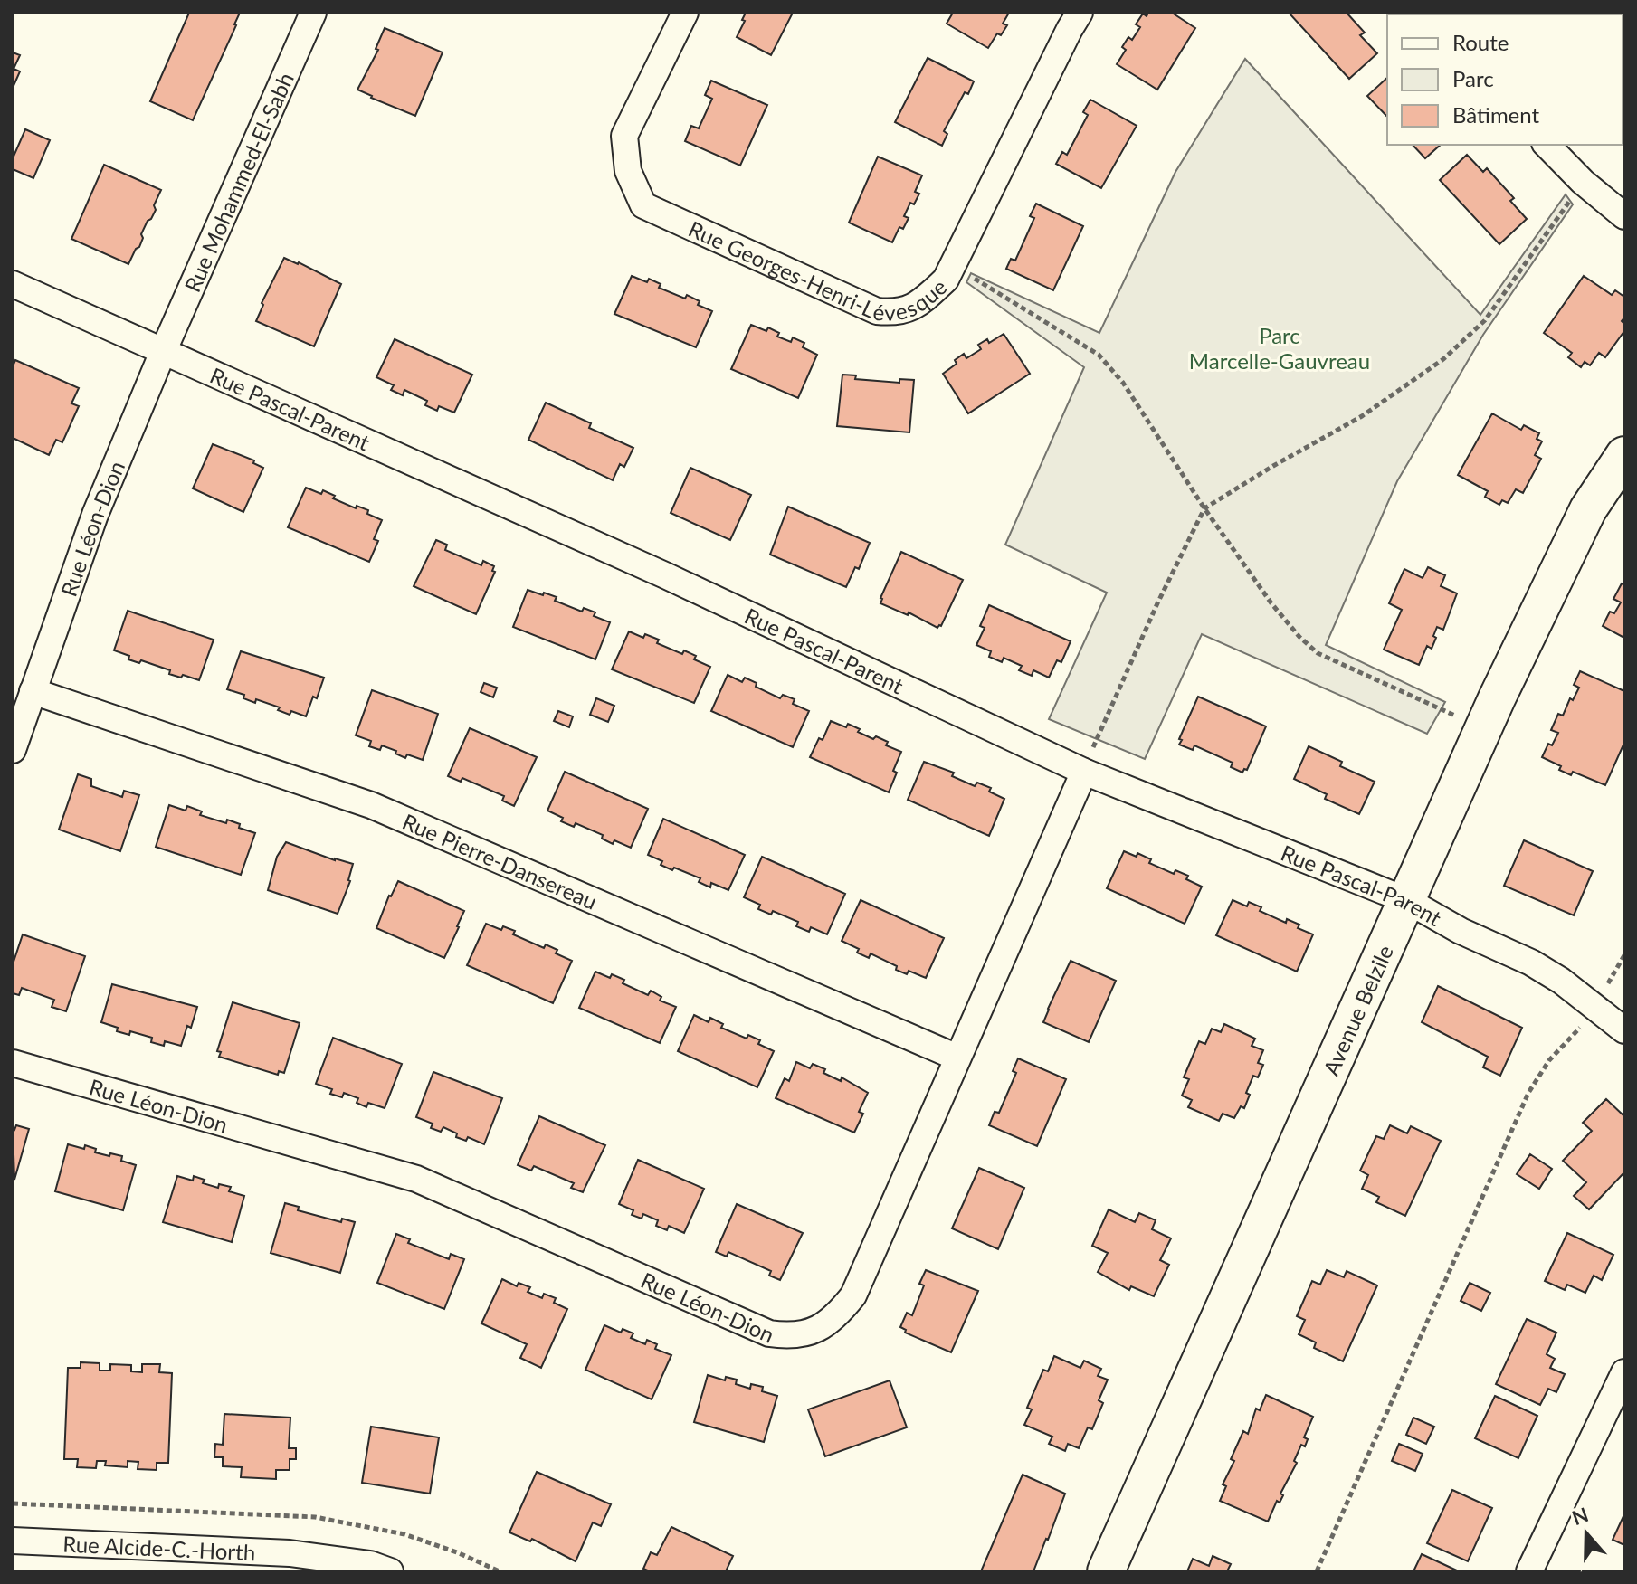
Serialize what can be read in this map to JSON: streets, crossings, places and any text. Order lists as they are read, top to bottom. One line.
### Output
{"streets":{"street":["Rue Mohammed-El-Sabh","Rue Georges-Henri-Lévesque","Rue Pascal-Parent","Rue Léon-Dion","Rue Pierre-Dansereau","Avenue Belzile","Rue Alcide-C.-Horth"]},"crossings":[["Rue Mohammed-El-Sabh","Rue Pascal-Parent"],["Rue Mohammed-El-Sabh","Rue Léon-Dion"],["Rue Pascal-Parent","Rue Léon-Dion"],["Rue Pascal-Parent","Avenue Belzile"],["Rue Léon-Dion","Rue Pierre-Dansereau"]],"parks":["Parc Marcelle-Gauvreau"],"legend":["Route","Parc","Bâtiment"],"north":"top"}
